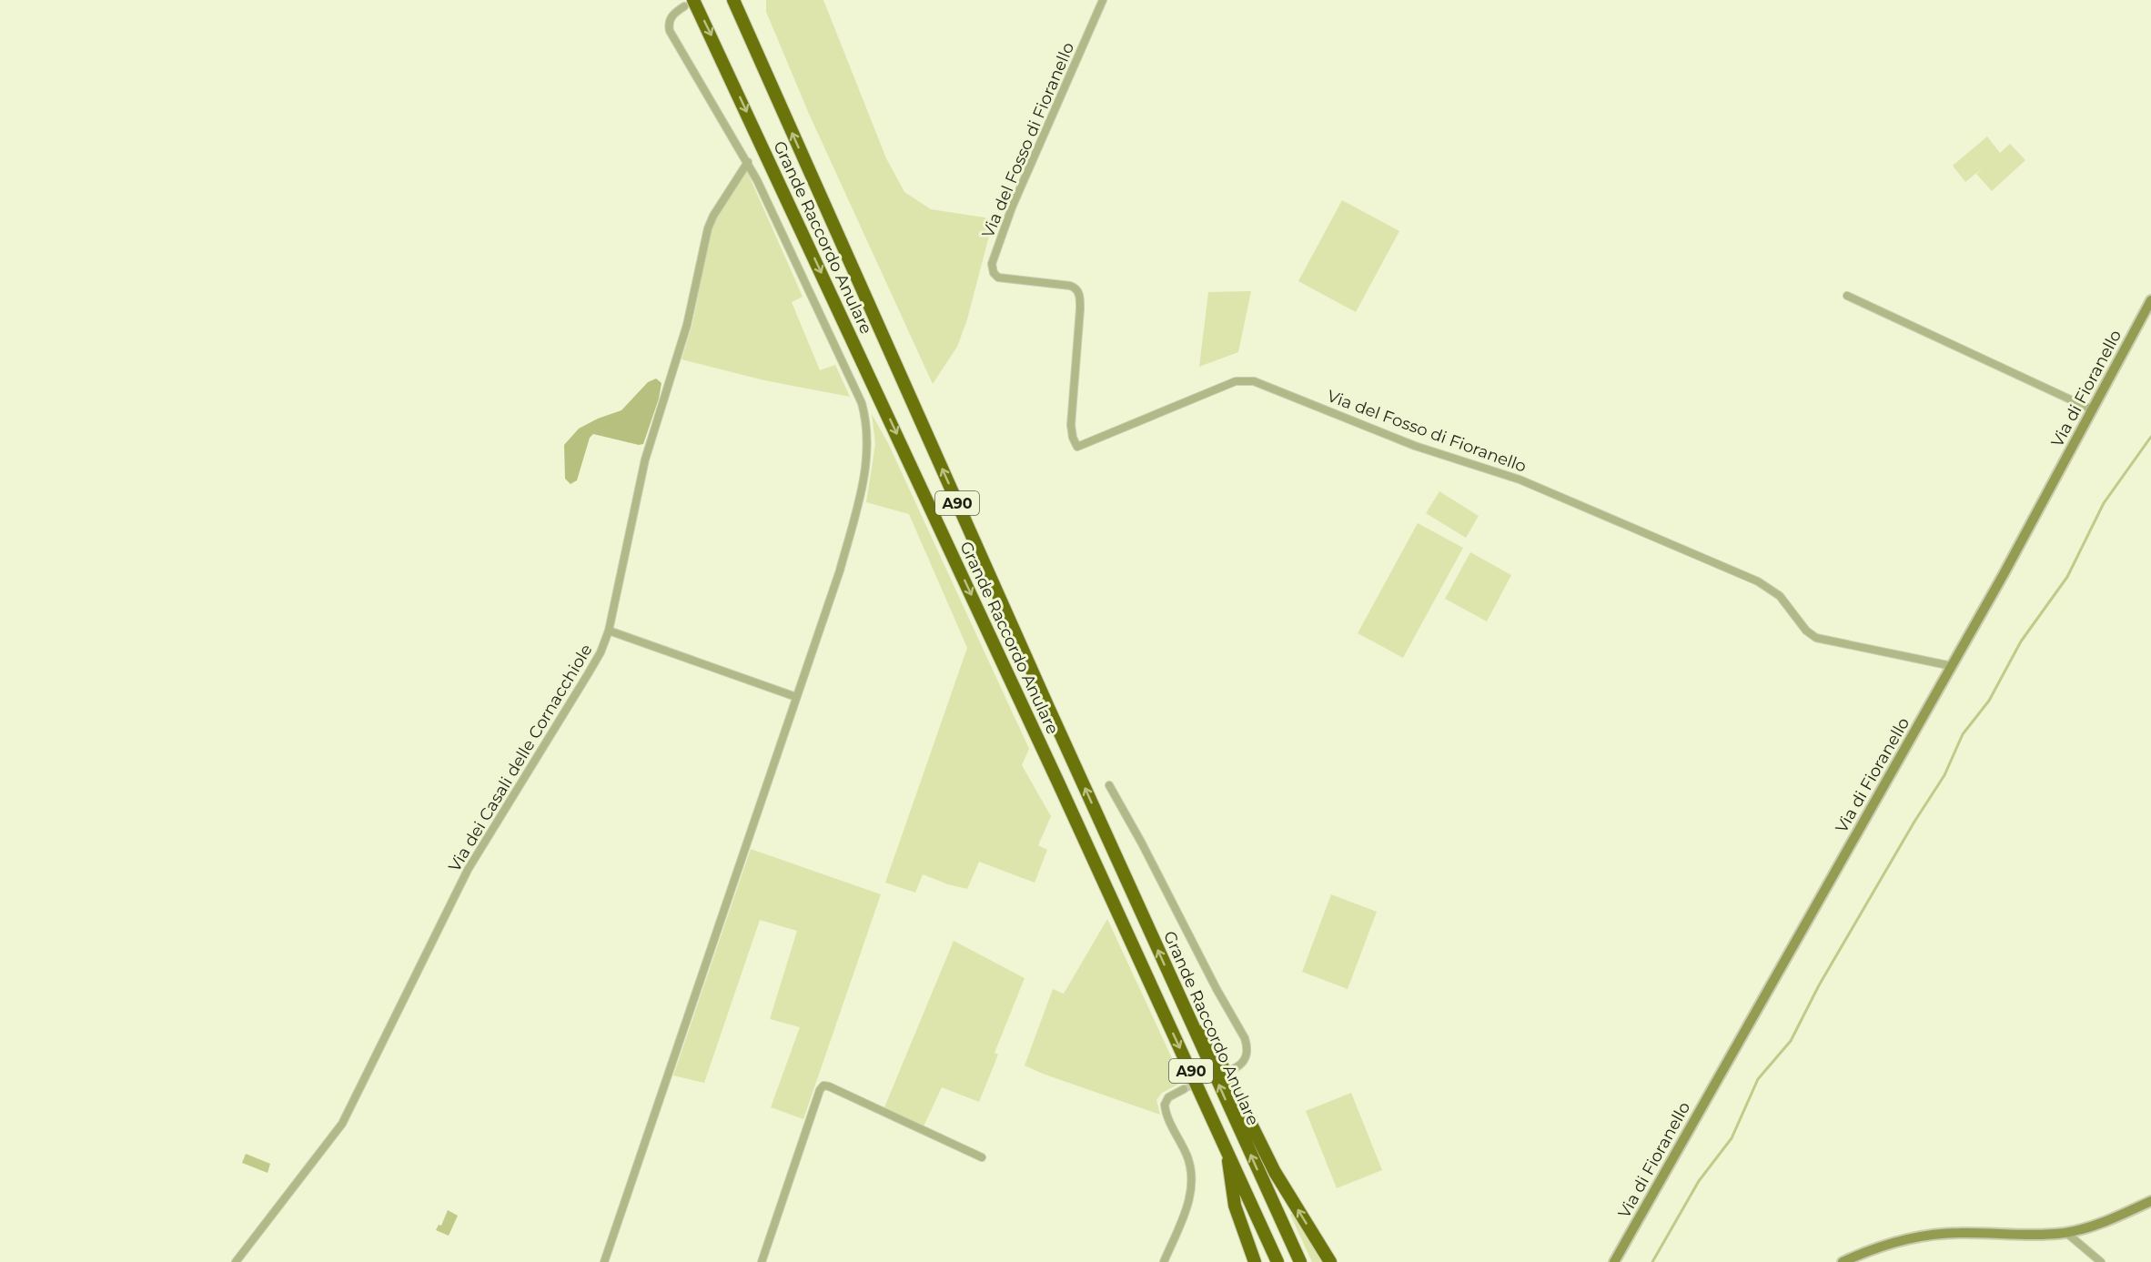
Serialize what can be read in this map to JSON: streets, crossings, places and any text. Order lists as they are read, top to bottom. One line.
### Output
{"streets":{"highway":["Grande Raccordo Anulare","A90"],"street":["Via del Fosso di Fioranello","Via di Fioranello","Via dei Casali delle Cornacchiole"]},"crossings":[["Via del Fosso di Fioranello","Via di Fioranello"]]}
